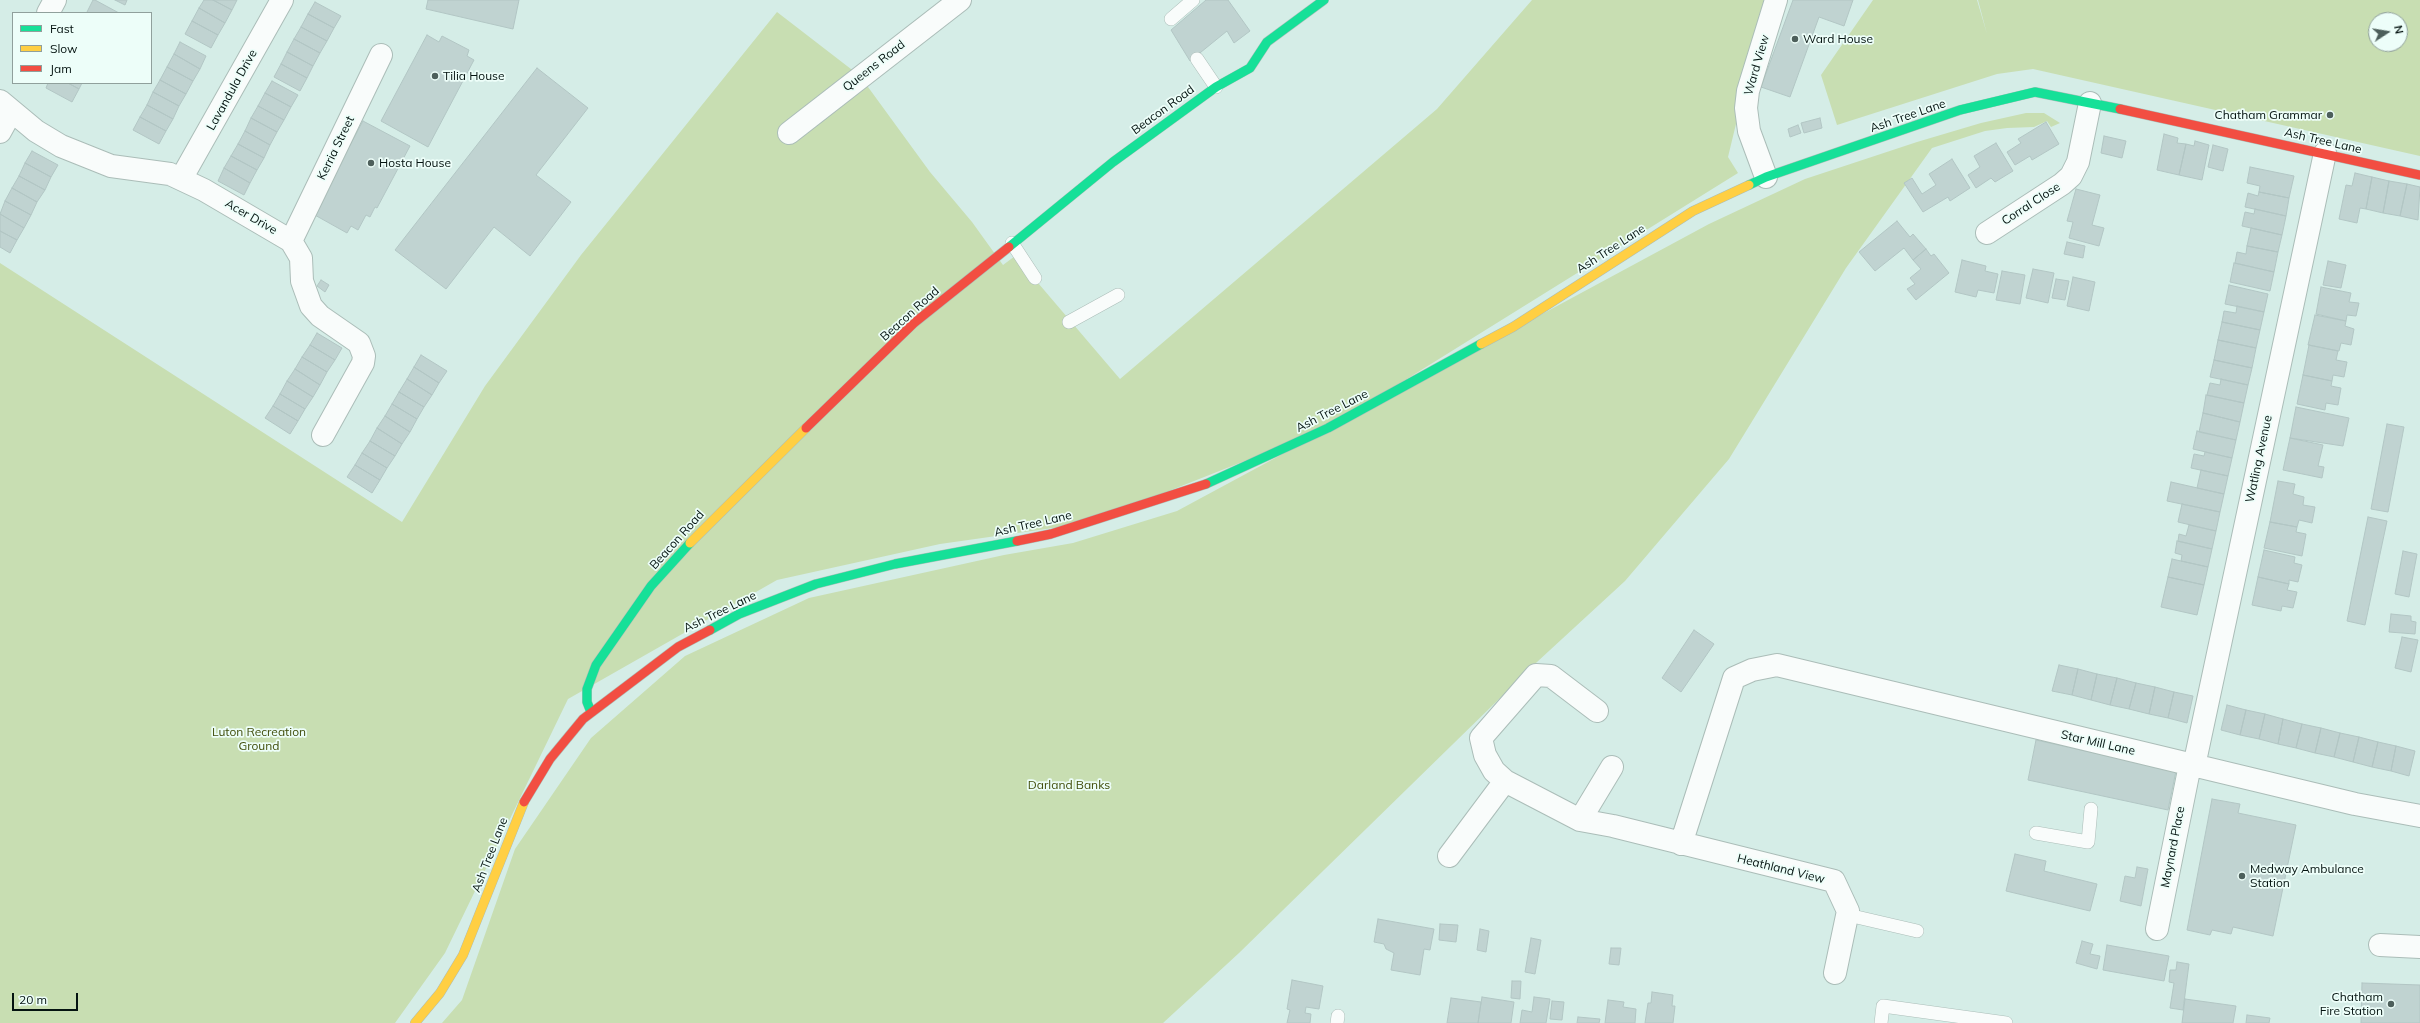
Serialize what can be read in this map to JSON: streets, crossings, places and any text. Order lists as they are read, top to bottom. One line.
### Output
{"streets":{"street":["Ward View","Queens Road","Lavandula Drive","Beacon Road","Ash Tree Lane","Kerria Street","Corral Close","Acer Drive","Watling Avenue","Star Mill Lane","Maynard Place","Heathland View"]},"crossings":[["Ward View","Ash Tree Lane"],["Lavandula Drive","Acer Drive"],["Beacon Road","Ash Tree Lane"],["Ash Tree Lane","Corral Close"],["Ash Tree Lane","Watling Avenue"],["Kerria Street","Acer Drive"],["Watling Avenue","Star Mill Lane"],["Watling Avenue","Maynard Place"],["Star Mill Lane","Maynard Place"],["Star Mill Lane","Heathland View"]],"parks":["Luton Recreation Ground","Darland Banks"],"places":["Ward House","Tilia House","Chatham Grammar","Hosta House","Medway Ambulance Station","Chatham Fire Station"],"legend":["Fast","Slow","Jam"],"scale_bar":"20 m","north":"right"}
